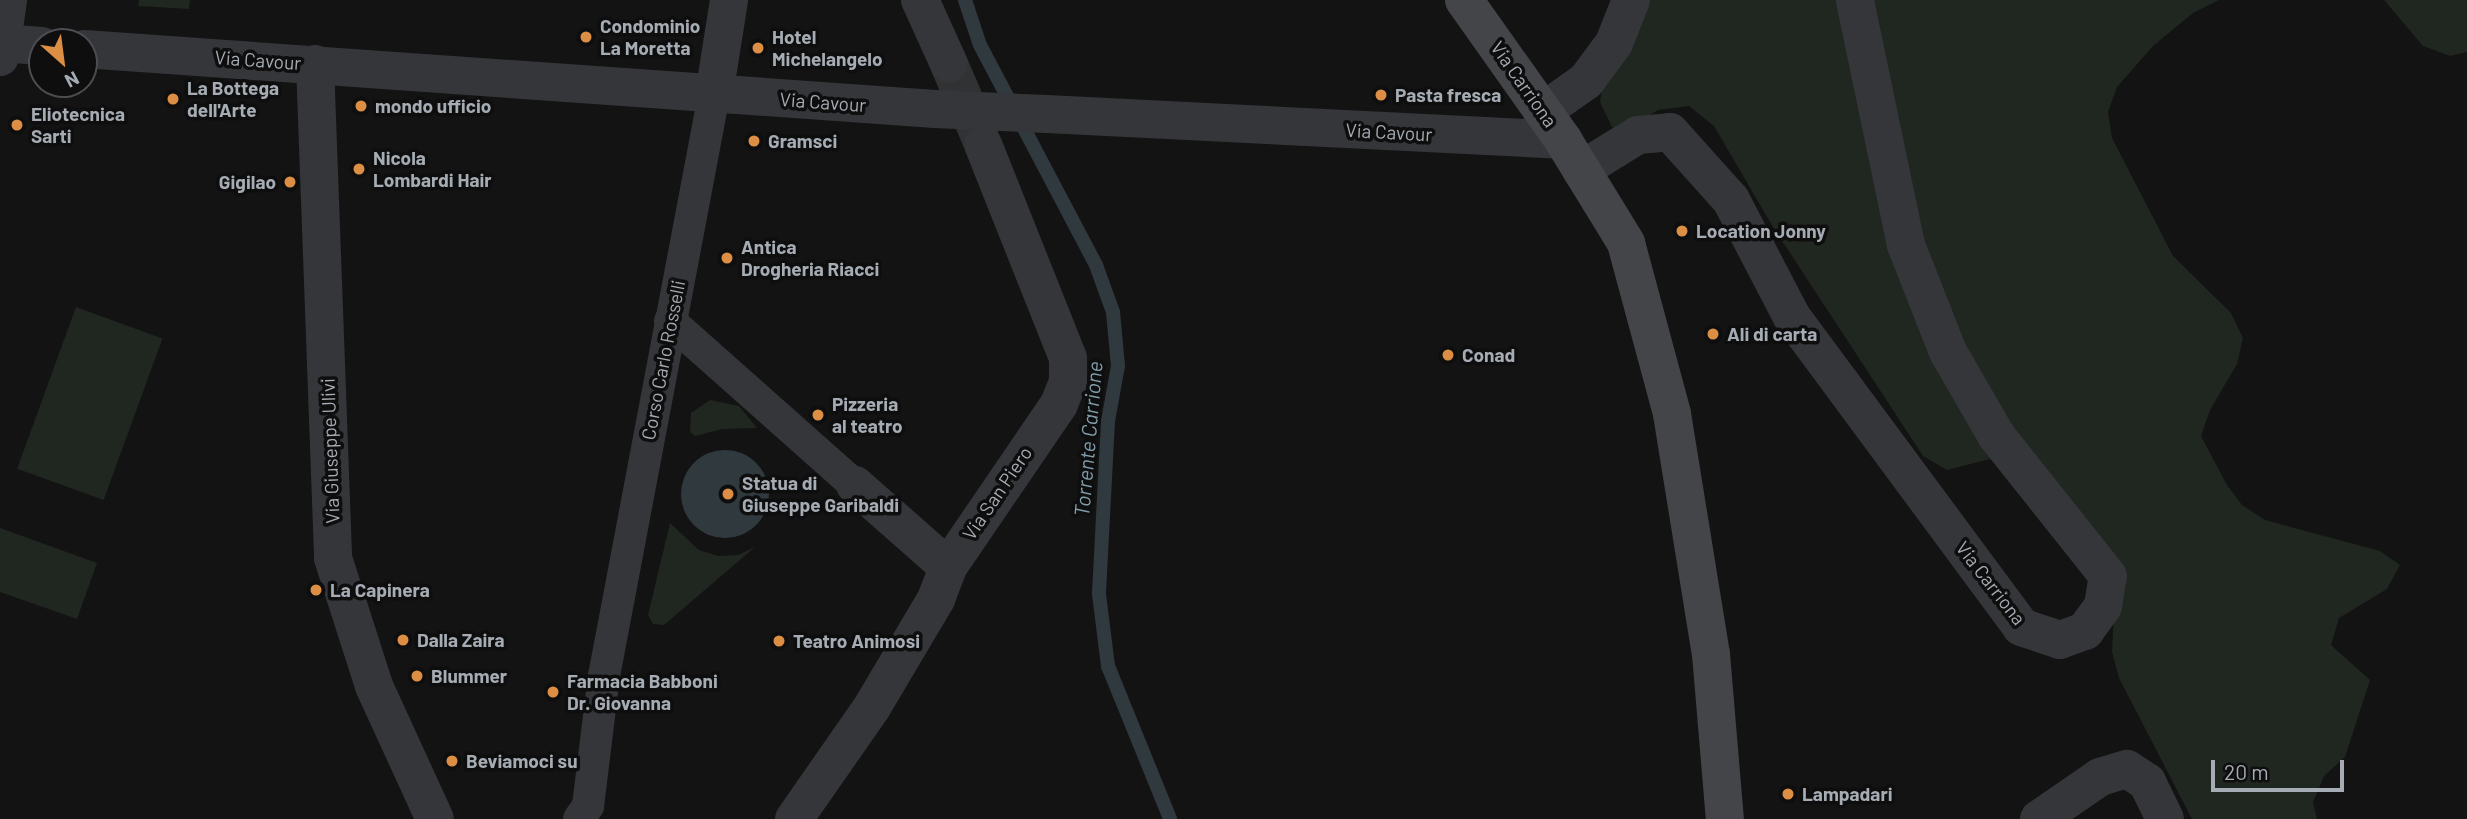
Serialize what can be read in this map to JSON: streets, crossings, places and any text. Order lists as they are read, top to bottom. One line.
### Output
{"streets":{"main road":["Via Carriona"],"street":["Via Cavour","Corso Carlo Rosselli","Via Giuseppe Ulivi","Via San Piero"]},"crossings":[["Via Cavour","Via Carriona"],["Via Cavour","Corso Carlo Rosselli"],["Via Cavour","Via Giuseppe Ulivi"]],"water":["Torrente Carrione"],"places":["Condominio La Moretta","Hotel Michelangelo","Pasta fresca","La Bottega dell'Arte","mondo ufficio","Eliotecnica Sarti","Gramsci","Nicola Lombardi Hair","Gigilao","Location Jonny","Antica Drogheria Riacci","Ali di carta","Conad","Pizzeria al teatro","Statua di Giuseppe Garibaldi","La Capinera","Dalla Zaira","Teatro Animosi","Blummer","Farmacia Babboni Dr. Giovanna","Beviamoci su","Lampadari"],"scale_bar":"20 m","north":"bottom right"}
